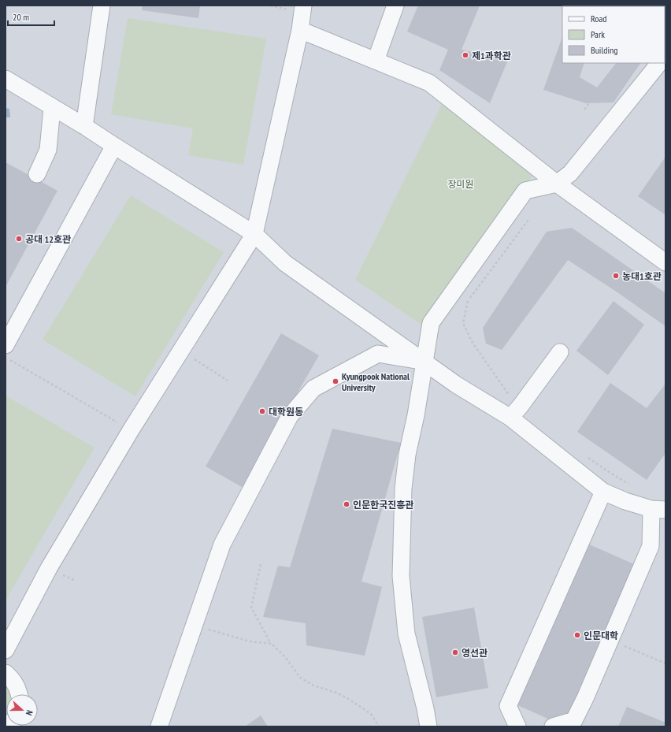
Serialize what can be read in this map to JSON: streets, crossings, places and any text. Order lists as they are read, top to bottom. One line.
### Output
{"parks":["장미원"],"places":["제1과학관","공대 12호관","농대1호관","Kyungpook National University","대학원동","인문한국진흥관","인문대학","영선관"],"legend":["Road","Park","Building"],"scale_bar":"20 m","north":"right"}
